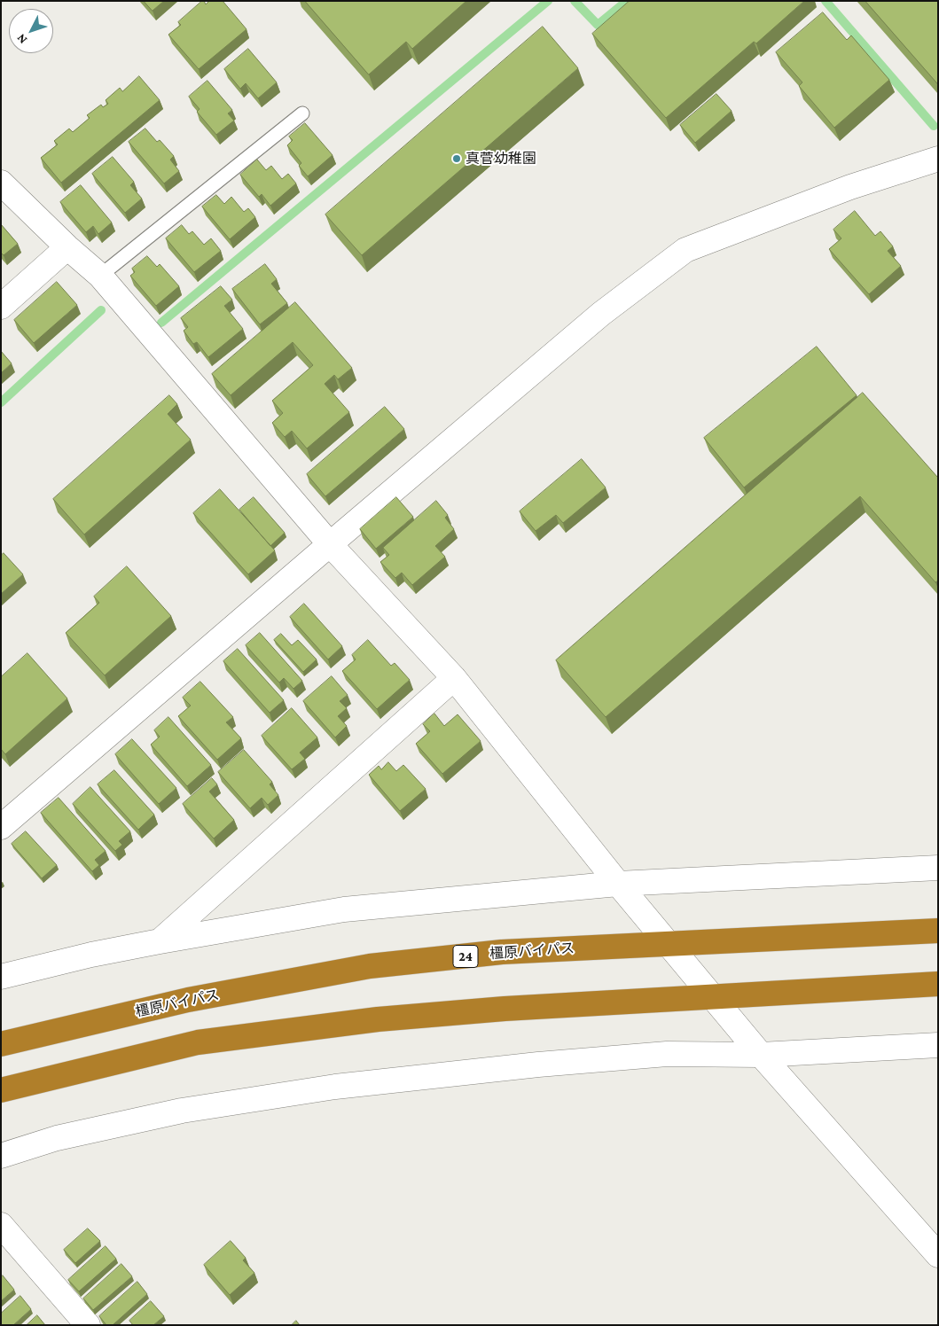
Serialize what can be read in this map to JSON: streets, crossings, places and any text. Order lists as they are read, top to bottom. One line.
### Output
{"streets":{"highway":["橿原バイパス","24"]},"places":["真菅幼稚園"],"north":"bottom left"}
